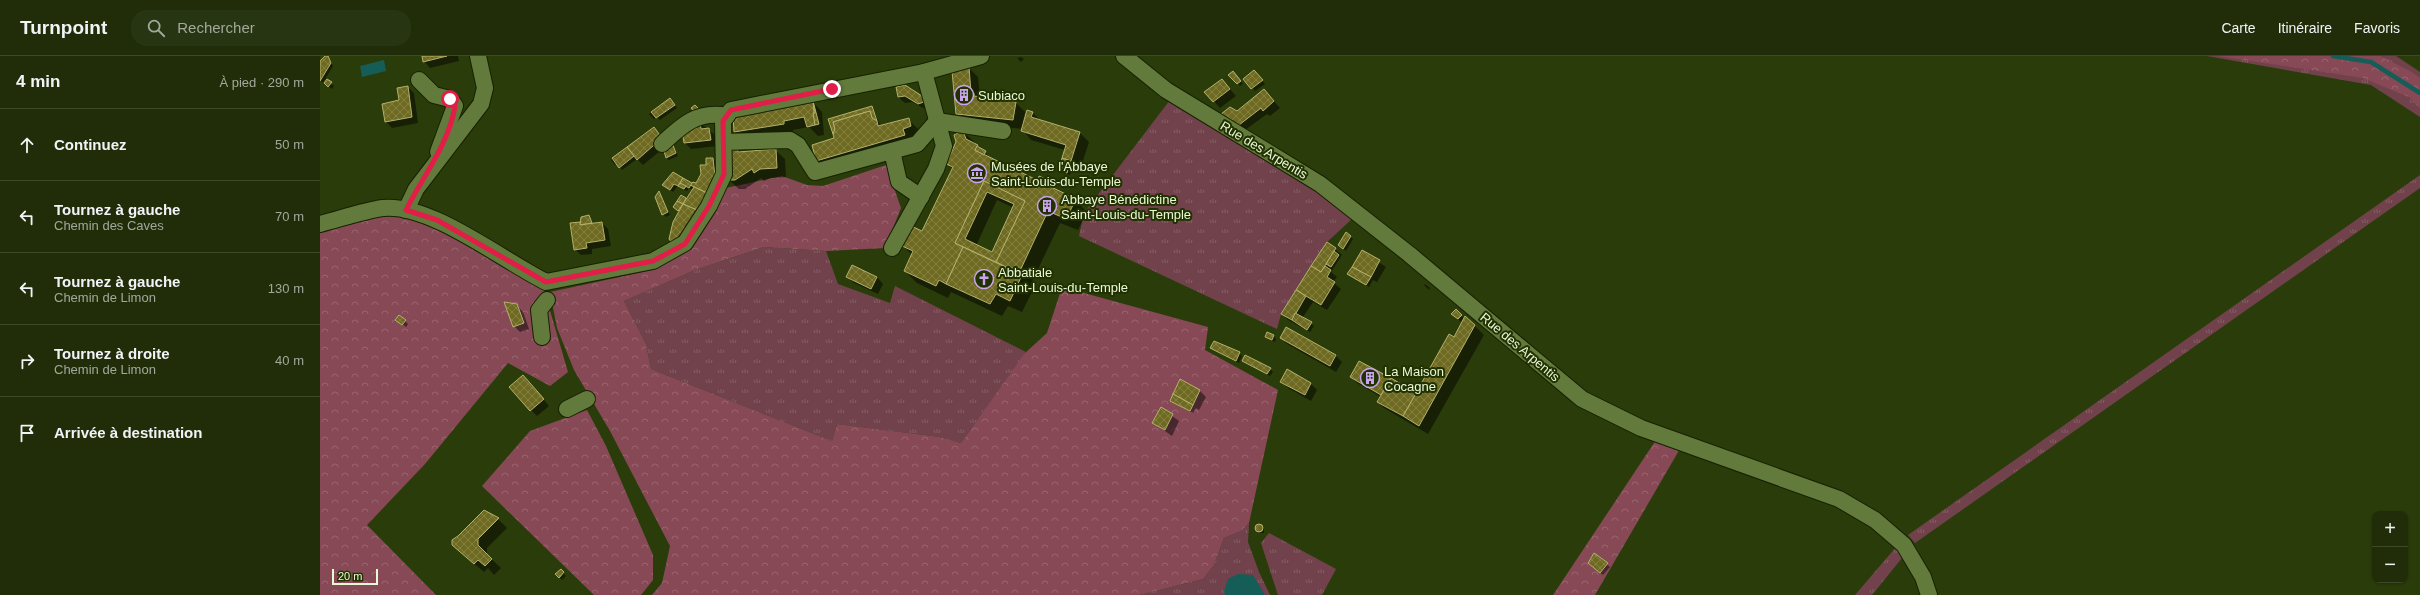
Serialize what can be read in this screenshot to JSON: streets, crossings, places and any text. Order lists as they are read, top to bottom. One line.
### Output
{"streets":{"street":["Rue des Arpentis"]},"places":{"building":["Subiaco","Abbaye Bénédictine Saint-Louis-du-Temple","La Maison Cocagne"],"museum":["Musées de l'Abbaye Saint-Louis-du-Temple"],"church":["Abbatiale Saint-Louis-du-Temple"]},"scale_bar":"20 m","page":{"header":"Turnpoint","search":"Rechercher","nav":["Carte","Itinéraire","Favoris"],"heading":["4 min","À pied · 290 m"],"list":[["Continuez","50 m"],["Tournez à gauche","Chemin des Caves","70 m"],["Tournez à gauche","Chemin de Limon","130 m"],["Tournez à droite","Chemin de Limon","40 m"],"Arrivée à destination"],"map_buttons":["+","−"],"scale":"20 m"}}
